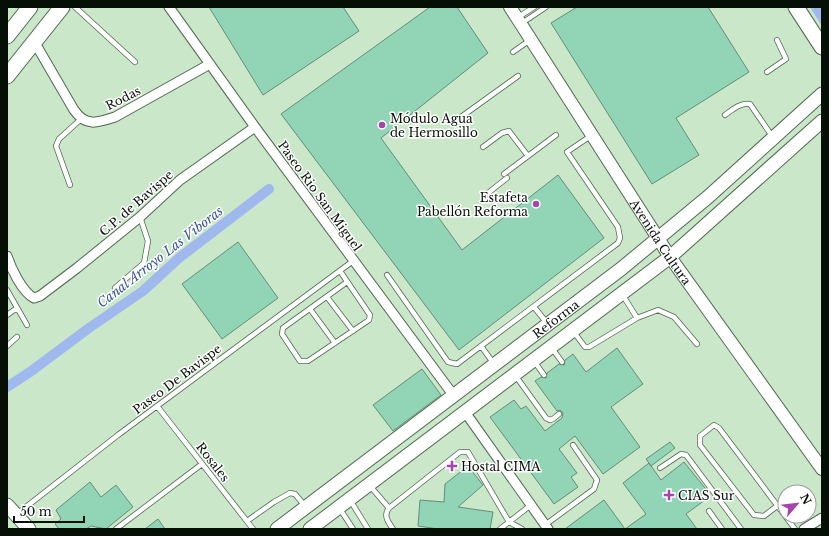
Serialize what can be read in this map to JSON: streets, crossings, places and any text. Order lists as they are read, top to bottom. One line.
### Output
{"streets":{"main road":["Reforma"],"street":["Rodas","Paseo Rio San Miguel","C.P. de Bavispe","Avenida Cultura"],"lane":["Paseo De Bavispe","Rosales"]},"crossings":[["Rodas","Paseo Rio San Miguel"],["Paseo Rio San Miguel","C.P. de Bavispe"],["Paseo Rio San Miguel","Reforma"],["Paseo Rio San Miguel","Paseo De Bavispe"],["Avenida Cultura","Reforma"],["Paseo De Bavispe","Rosales"]],"water":["Canal Arroyo Las Viboras"],"places":{"other":["Módulo Agua de Hermosillo","Estafeta Pabellón Reforma"],"health":["Hostal CIMA","CIAS Sur"]},"scale_bar":"50 m","north":"top right"}
